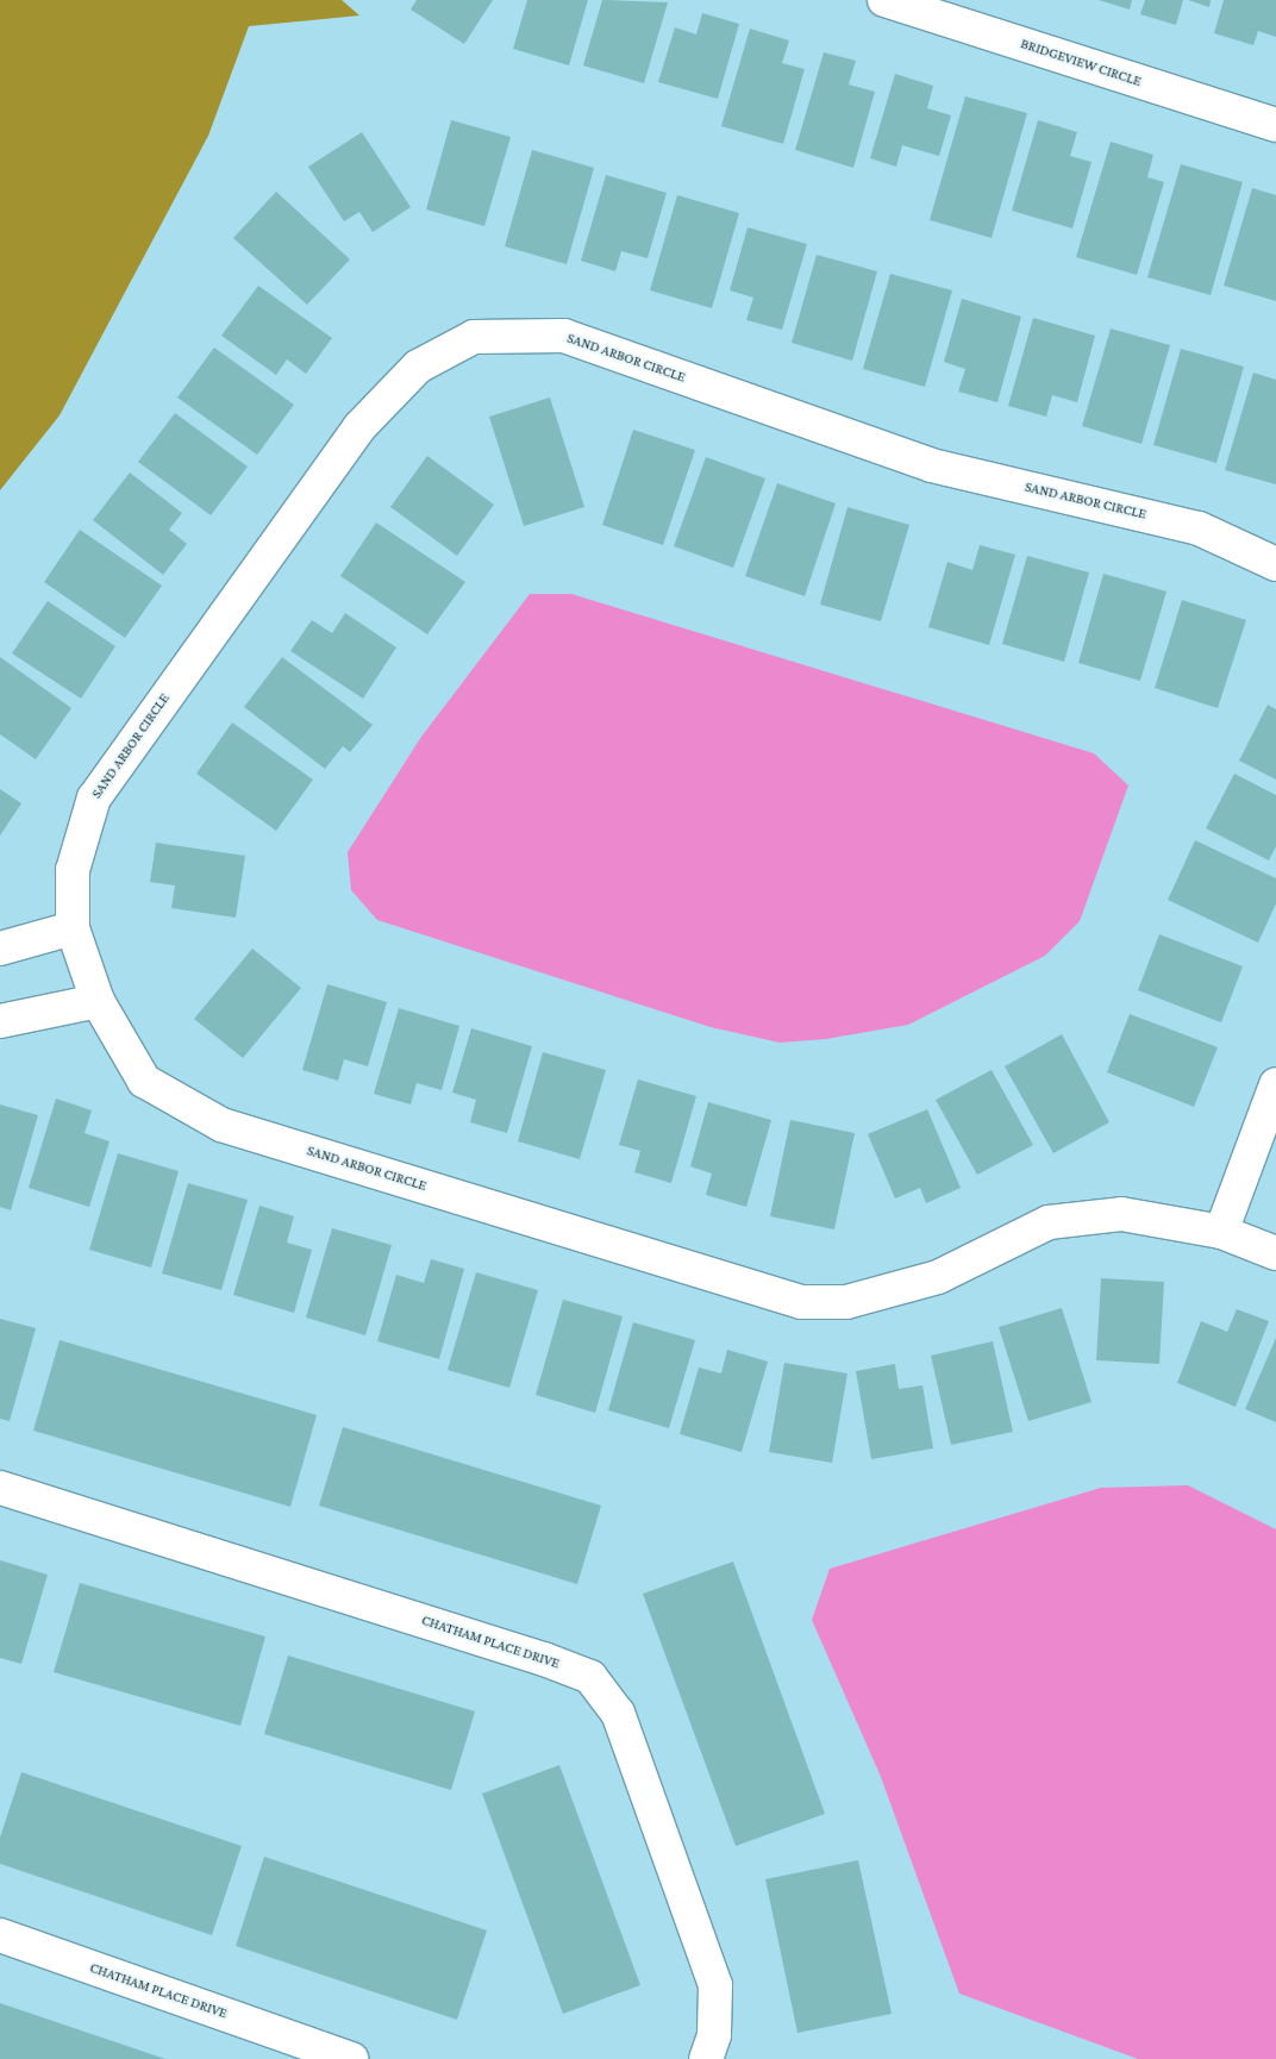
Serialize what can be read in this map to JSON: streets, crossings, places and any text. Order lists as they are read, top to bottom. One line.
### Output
{"streets":{"street":["BRIDGEVIEW CIRCLE","SAND ARBOR CIRCLE","CHATHAM PLACE DRIVE"]}}
